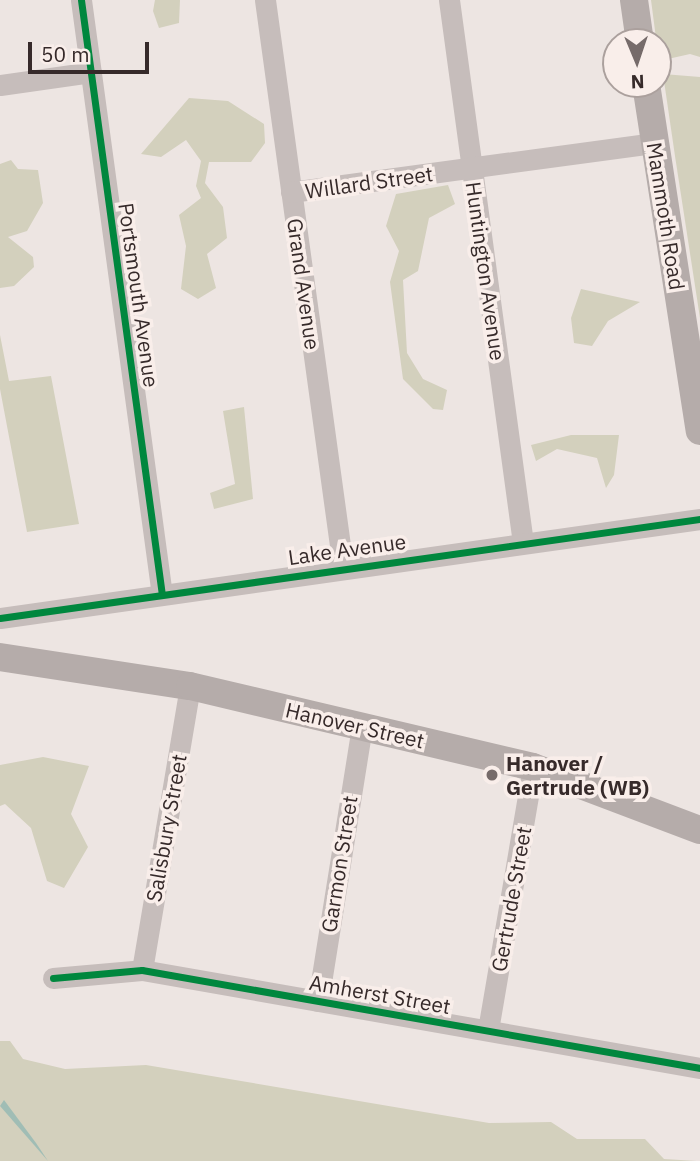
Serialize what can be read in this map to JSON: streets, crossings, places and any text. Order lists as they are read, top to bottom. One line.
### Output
{"streets":{"main road":["Mammoth Road","Hanover Street"],"street":["Willard Street","Huntington Avenue","Grand Avenue","Portsmouth Avenue","Lake Avenue","Salisbury Street","Garmon Street","Gertrude Street","Amherst Street"]},"crossings":[["Willard Street","Mammoth Road"],["Willard Street","Huntington Avenue"],["Willard Street","Grand Avenue"],["Huntington Avenue","Lake Avenue"],["Grand Avenue","Lake Avenue"],["Portsmouth Avenue","Lake Avenue"],["Hanover Street","Salisbury Street"],["Hanover Street","Garmon Street"],["Hanover Street","Gertrude Street"],["Salisbury Street","Amherst Street"],["Garmon Street","Amherst Street"],["Gertrude Street","Amherst Street"]],"places":["Hanover / Gertrude (WB)"],"scale_bar":"50 m","north":"bottom"}
